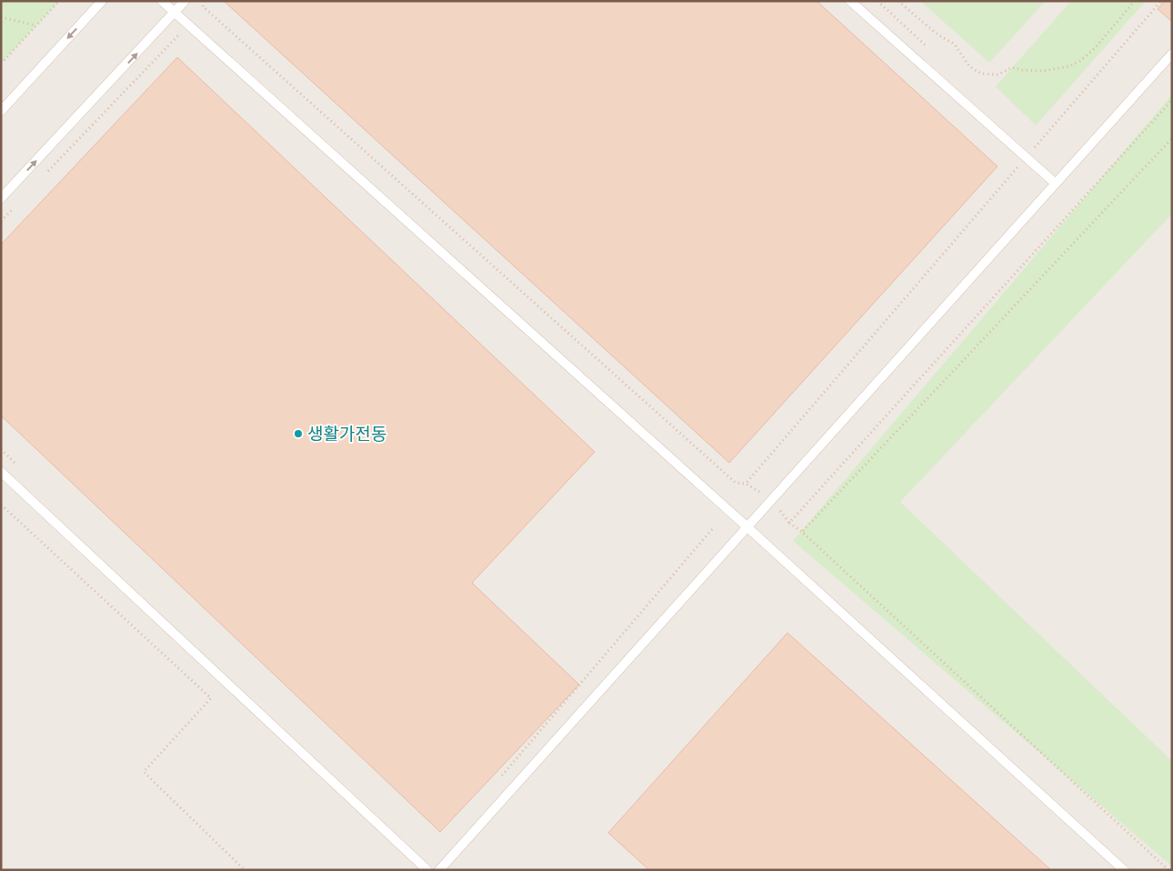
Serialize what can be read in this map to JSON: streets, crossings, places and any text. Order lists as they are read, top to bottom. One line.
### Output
{"places":["생활가전동"]}
